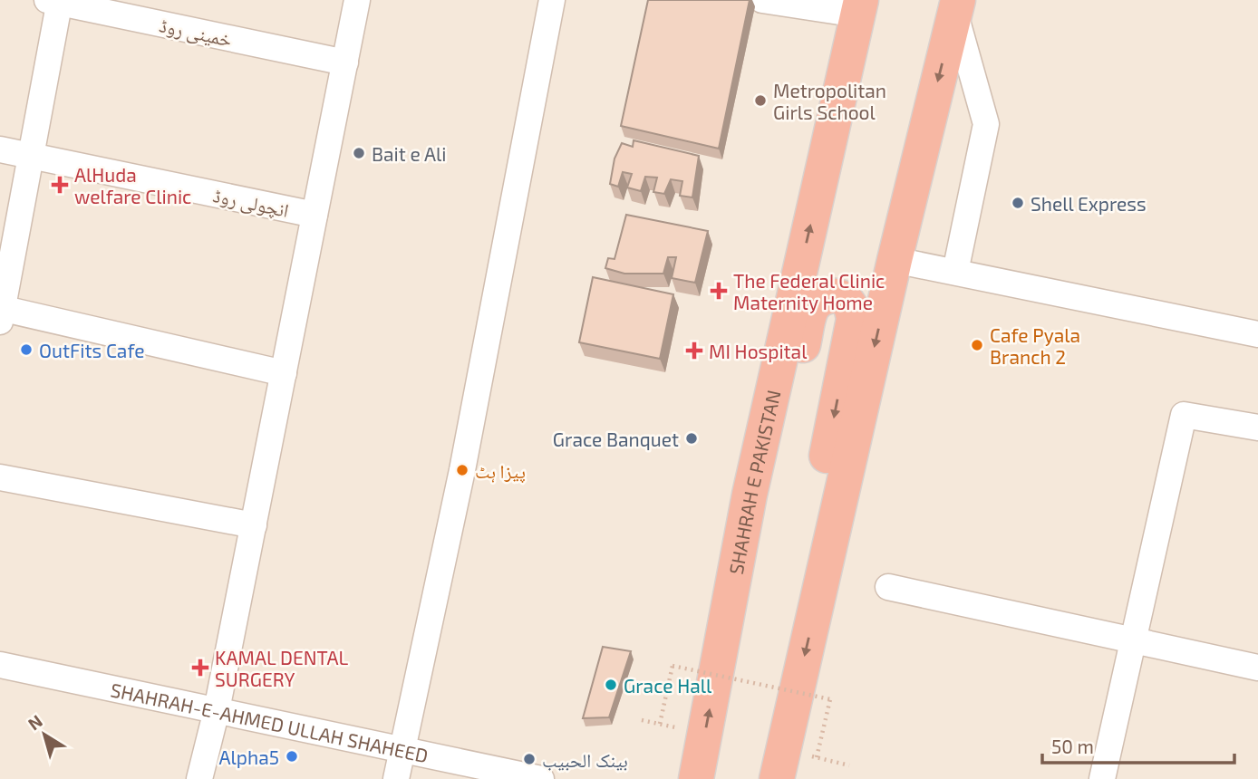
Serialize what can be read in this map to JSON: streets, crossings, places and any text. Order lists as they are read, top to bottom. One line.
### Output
{"streets":{"highway":["SHAHRAH E PAKISTAN"],"street":["خمینی روڈ","انچولی روڈ","SHAHRAH-E-AHMED ULLAH SHAHEED"]},"places":{"other":["Metropolitan Girls School","Bait e Ali","Shell Express","Cafe Pyala Branch 2","OutFits Cafe","Grace Banquet","پیزا ہٹ","Grace Hall","Alpha5","بينک الحبيب"],"health":["AlHuda welfare Clinic","The Federal Clinic Maternity Home","MI Hospital","KAMAL DENTAL SURGERY"]},"scale_bar":"50 m","north":"top left"}
